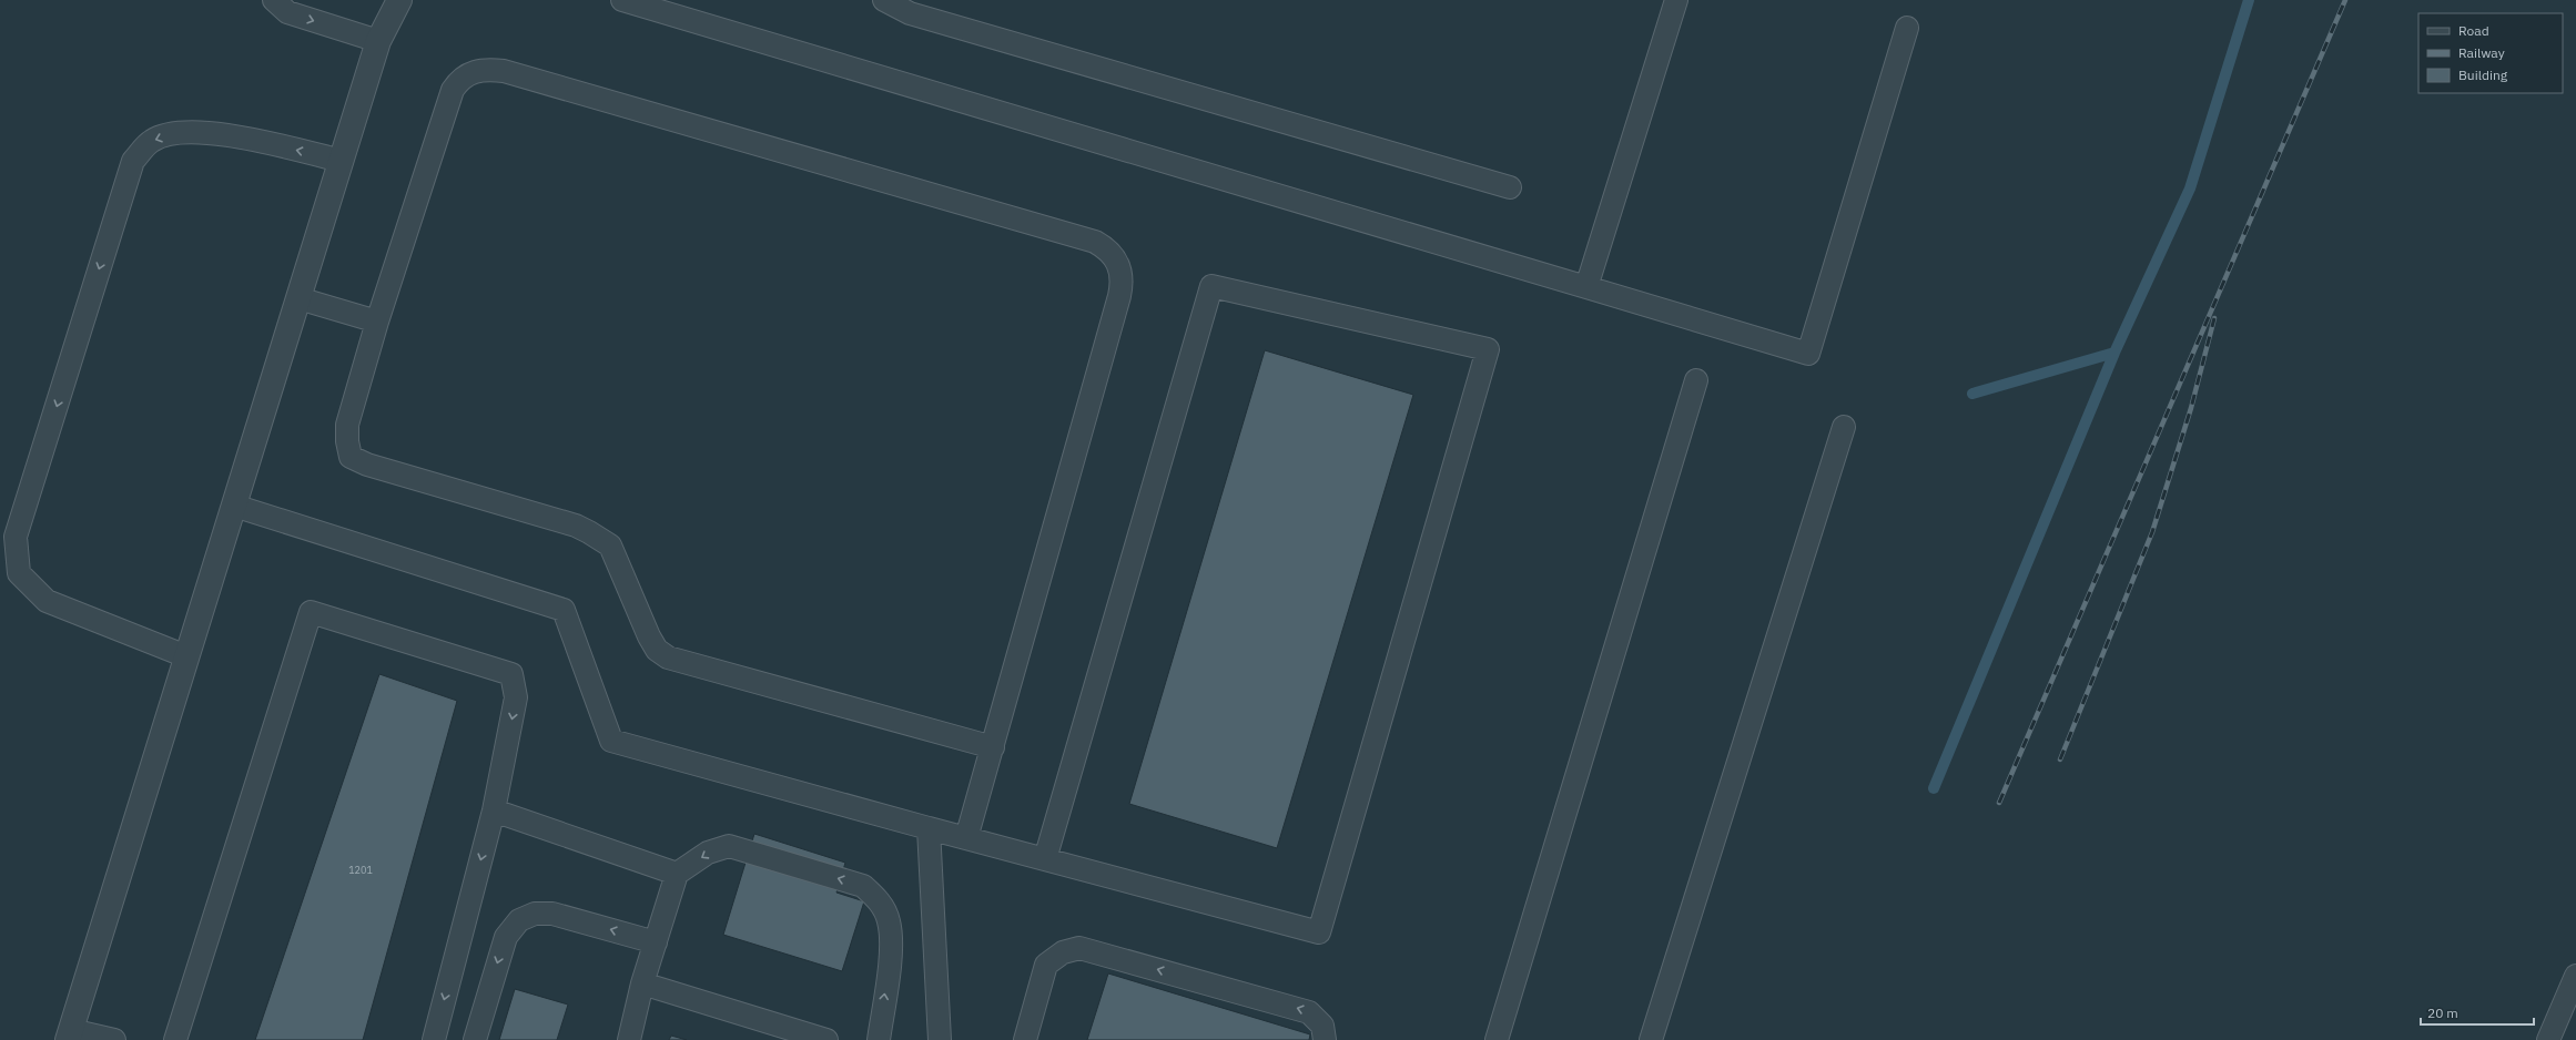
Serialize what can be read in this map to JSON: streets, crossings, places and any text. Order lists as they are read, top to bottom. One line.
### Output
{"house_numbers":["1201"],"legend":["Road","Railway","Building"],"scale_bar":"20 m"}
